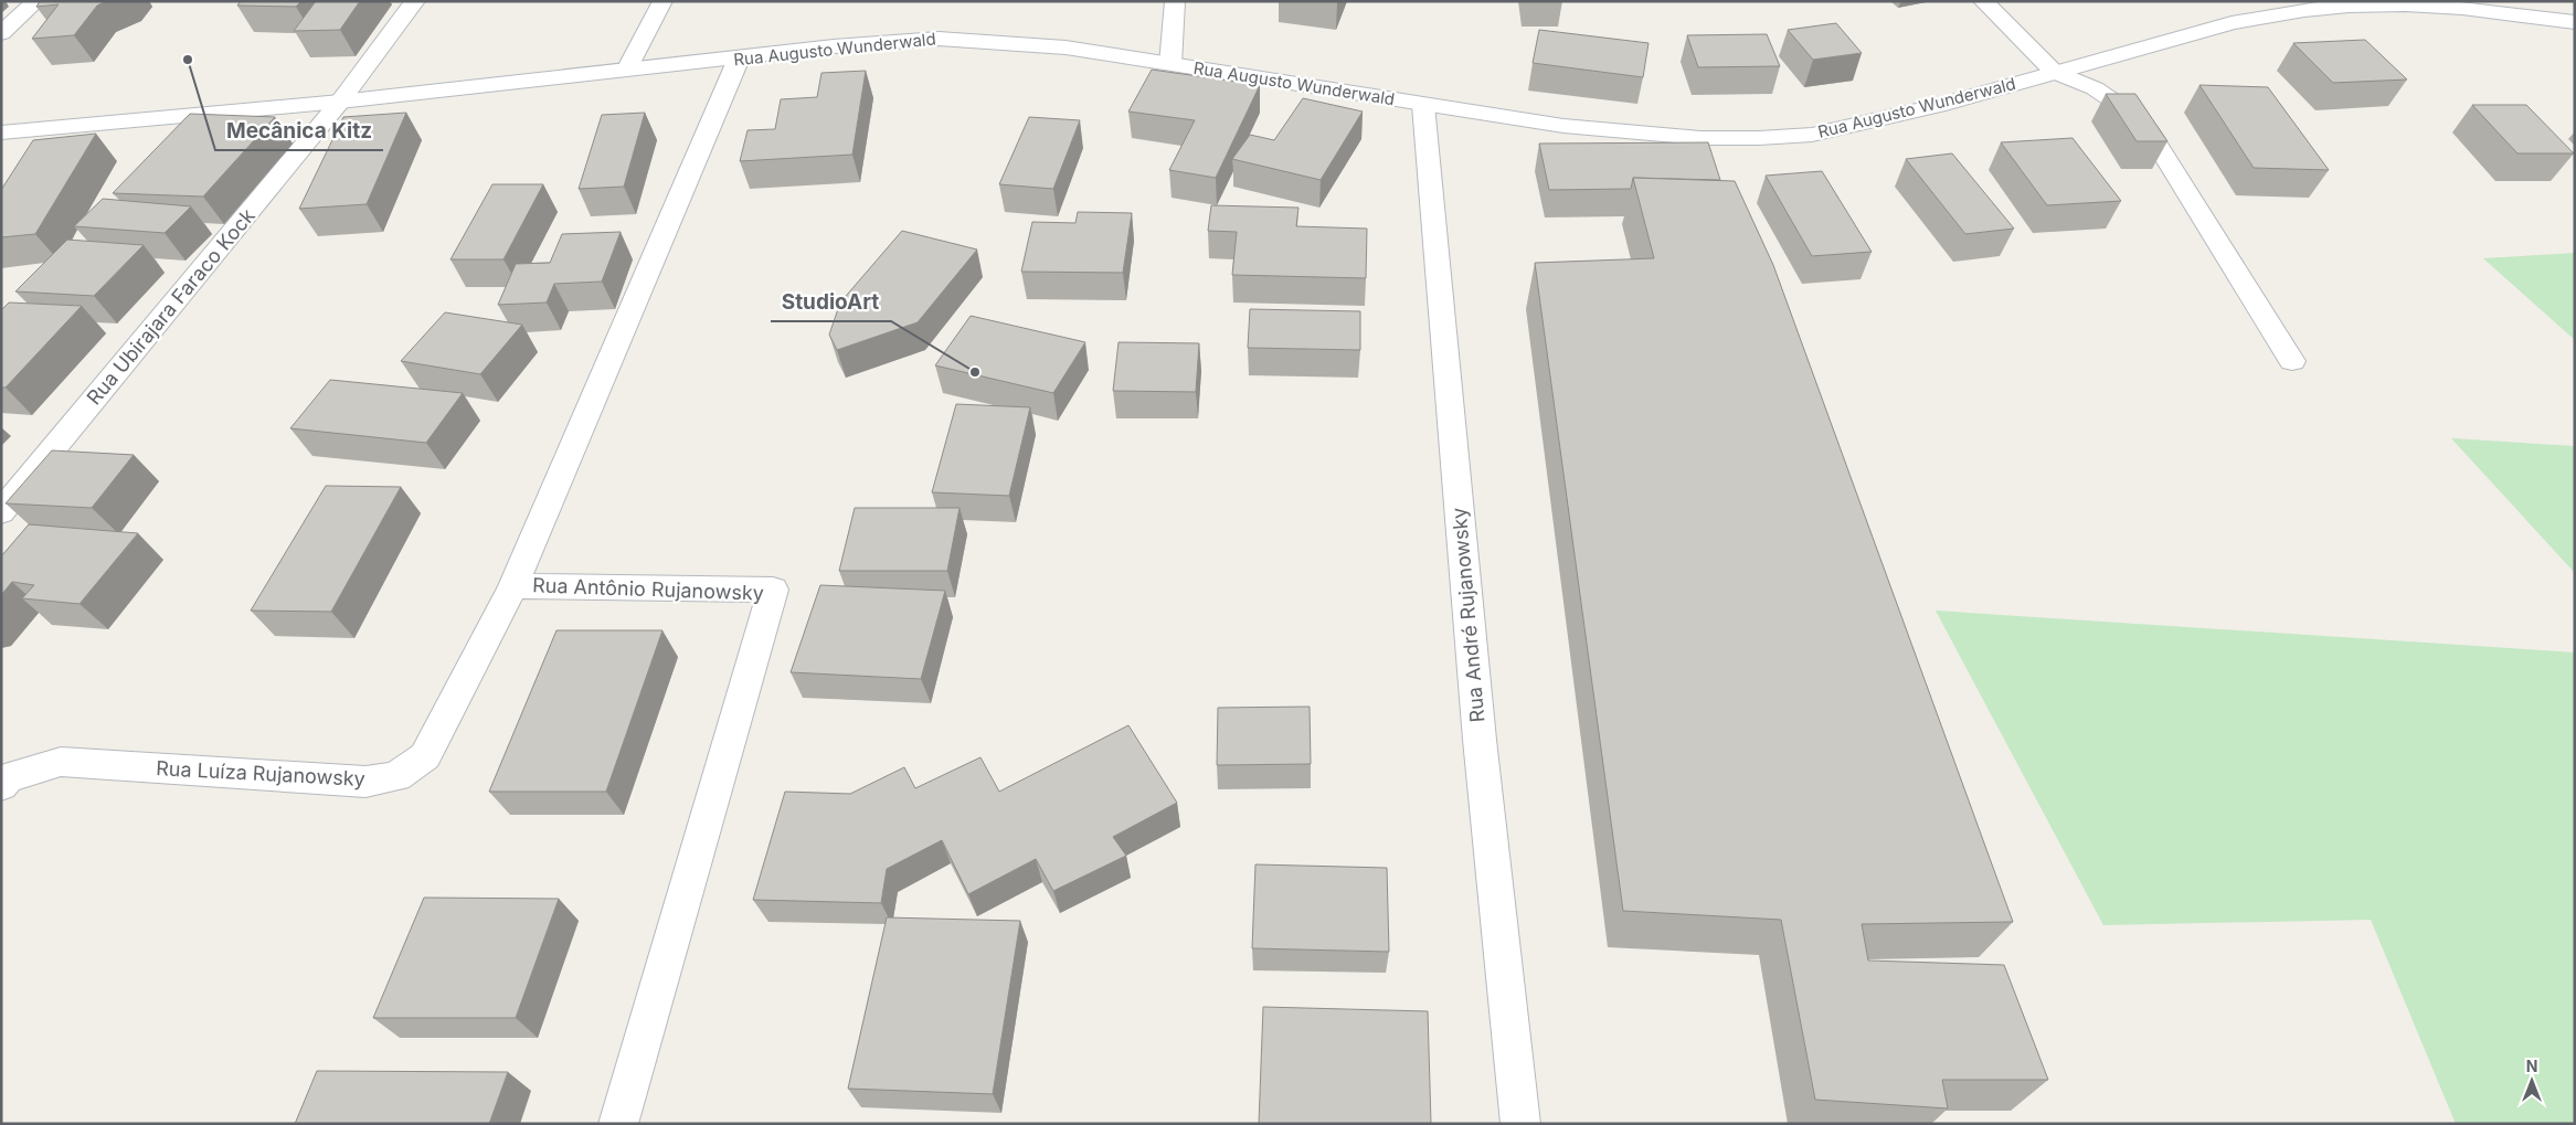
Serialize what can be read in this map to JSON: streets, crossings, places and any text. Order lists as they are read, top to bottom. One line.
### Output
{"streets":{"street":["Rua Augusto Wunderwald","Rua Ubirajara Faraco Kock","Rua Antônio Rujanowsky","Rua André Rujanowsky","Rua Luíza Rujanowsky"]},"crossings":[["Rua Augusto Wunderwald","Rua Ubirajara Faraco Kock"],["Rua Augusto Wunderwald","Rua Antônio Rujanowsky"],["Rua Augusto Wunderwald","Rua André Rujanowsky"],["Rua Antônio Rujanowsky","Rua Luíza Rujanowsky"]],"places":["Mecânica Kitz","StudioArt"],"north":"top"}
